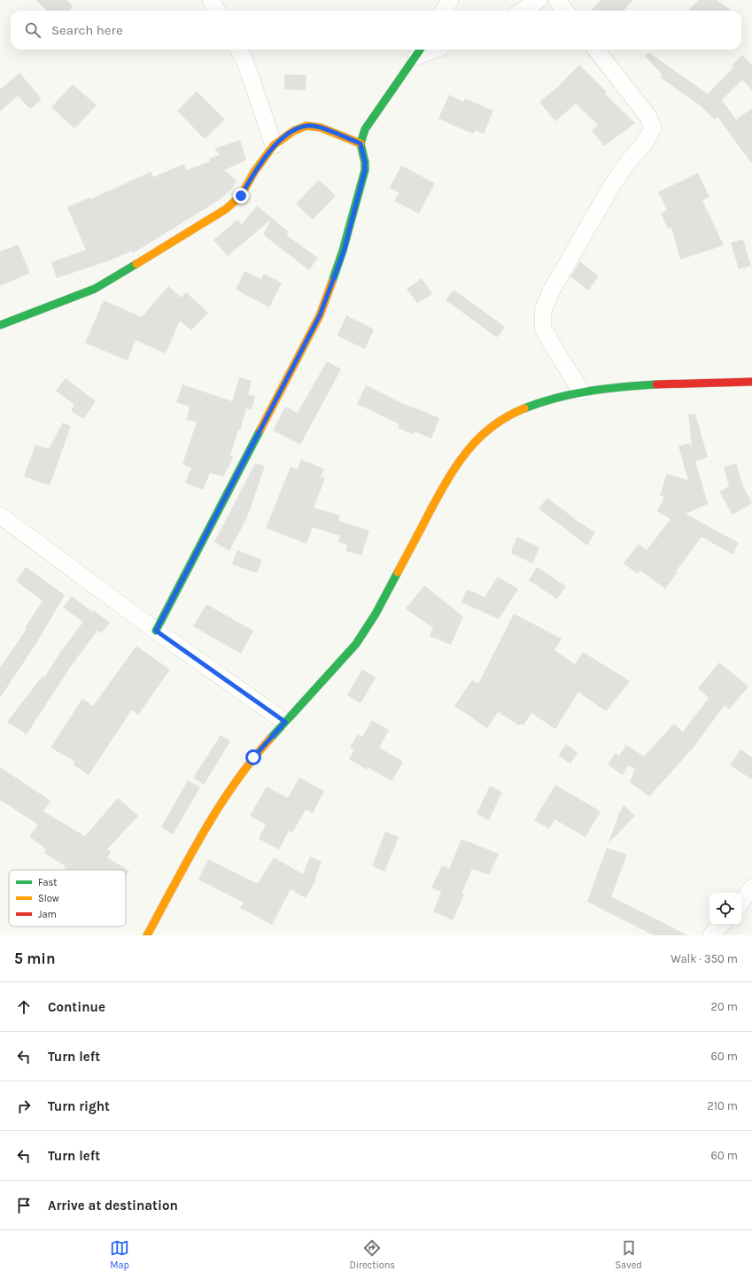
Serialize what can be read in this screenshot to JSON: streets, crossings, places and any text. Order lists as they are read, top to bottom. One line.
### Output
{"legend":["Fast","Slow","Jam"],"page":{"search":"Search here","heading":["5 min","Walk · 350 m"],"list":[["Continue","20 m"],["Turn left","60 m"],["Turn right","210 m"],["Turn left","60 m"],"Arrive at destination"],"nav":["Map","Directions","Saved"]}}
